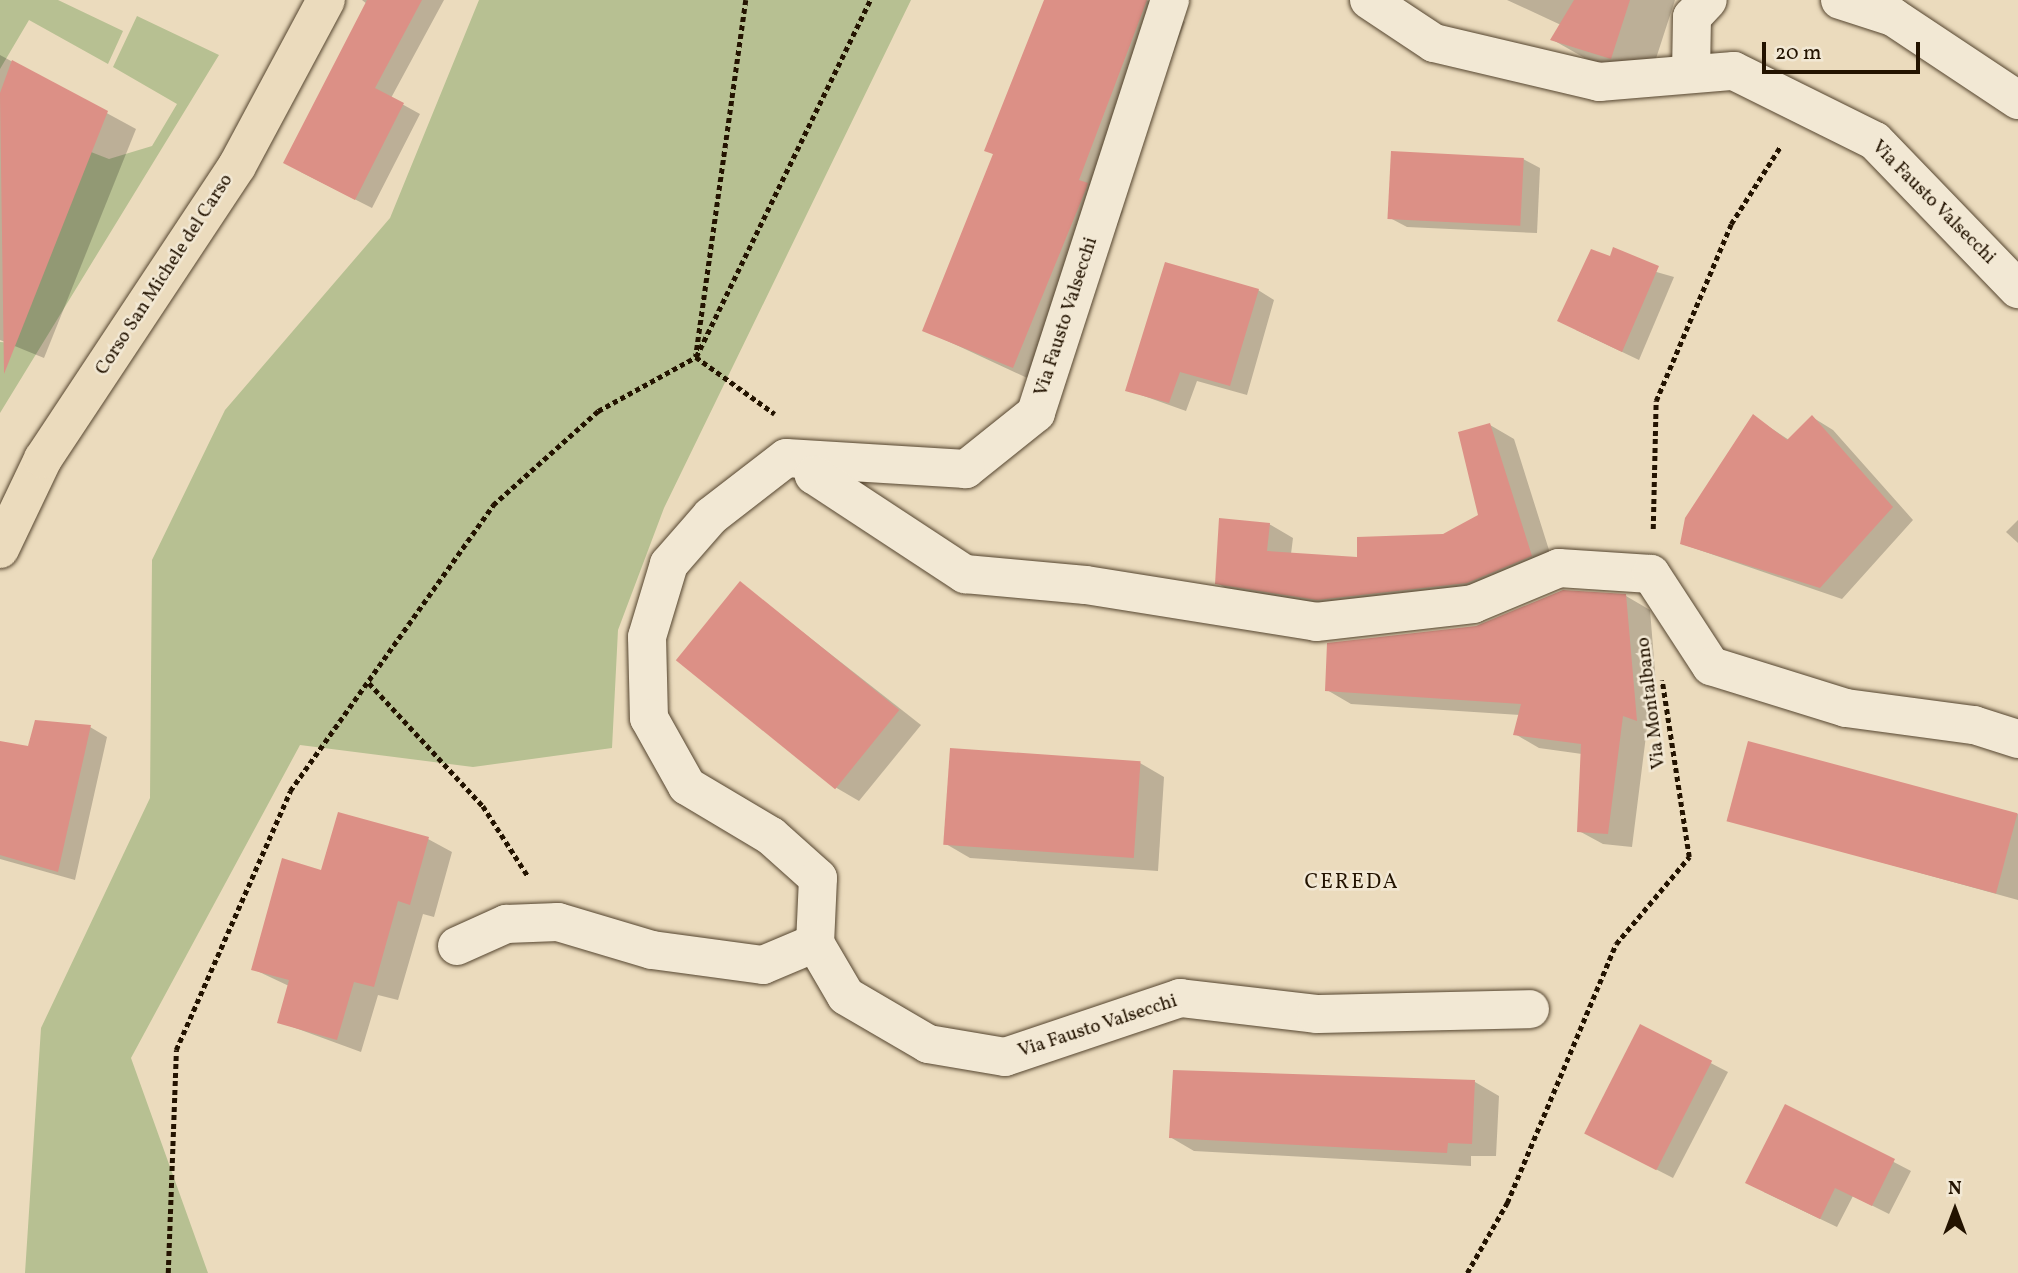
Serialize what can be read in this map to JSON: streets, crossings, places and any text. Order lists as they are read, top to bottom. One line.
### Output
{"streets":{"main road":["Corso San Michele del Carso"],"street":["Via Fausto Valsecchi"],"path":["Via Montalbano"]},"districts":["CEREDA"],"scale_bar":"20 m","north":"top"}
